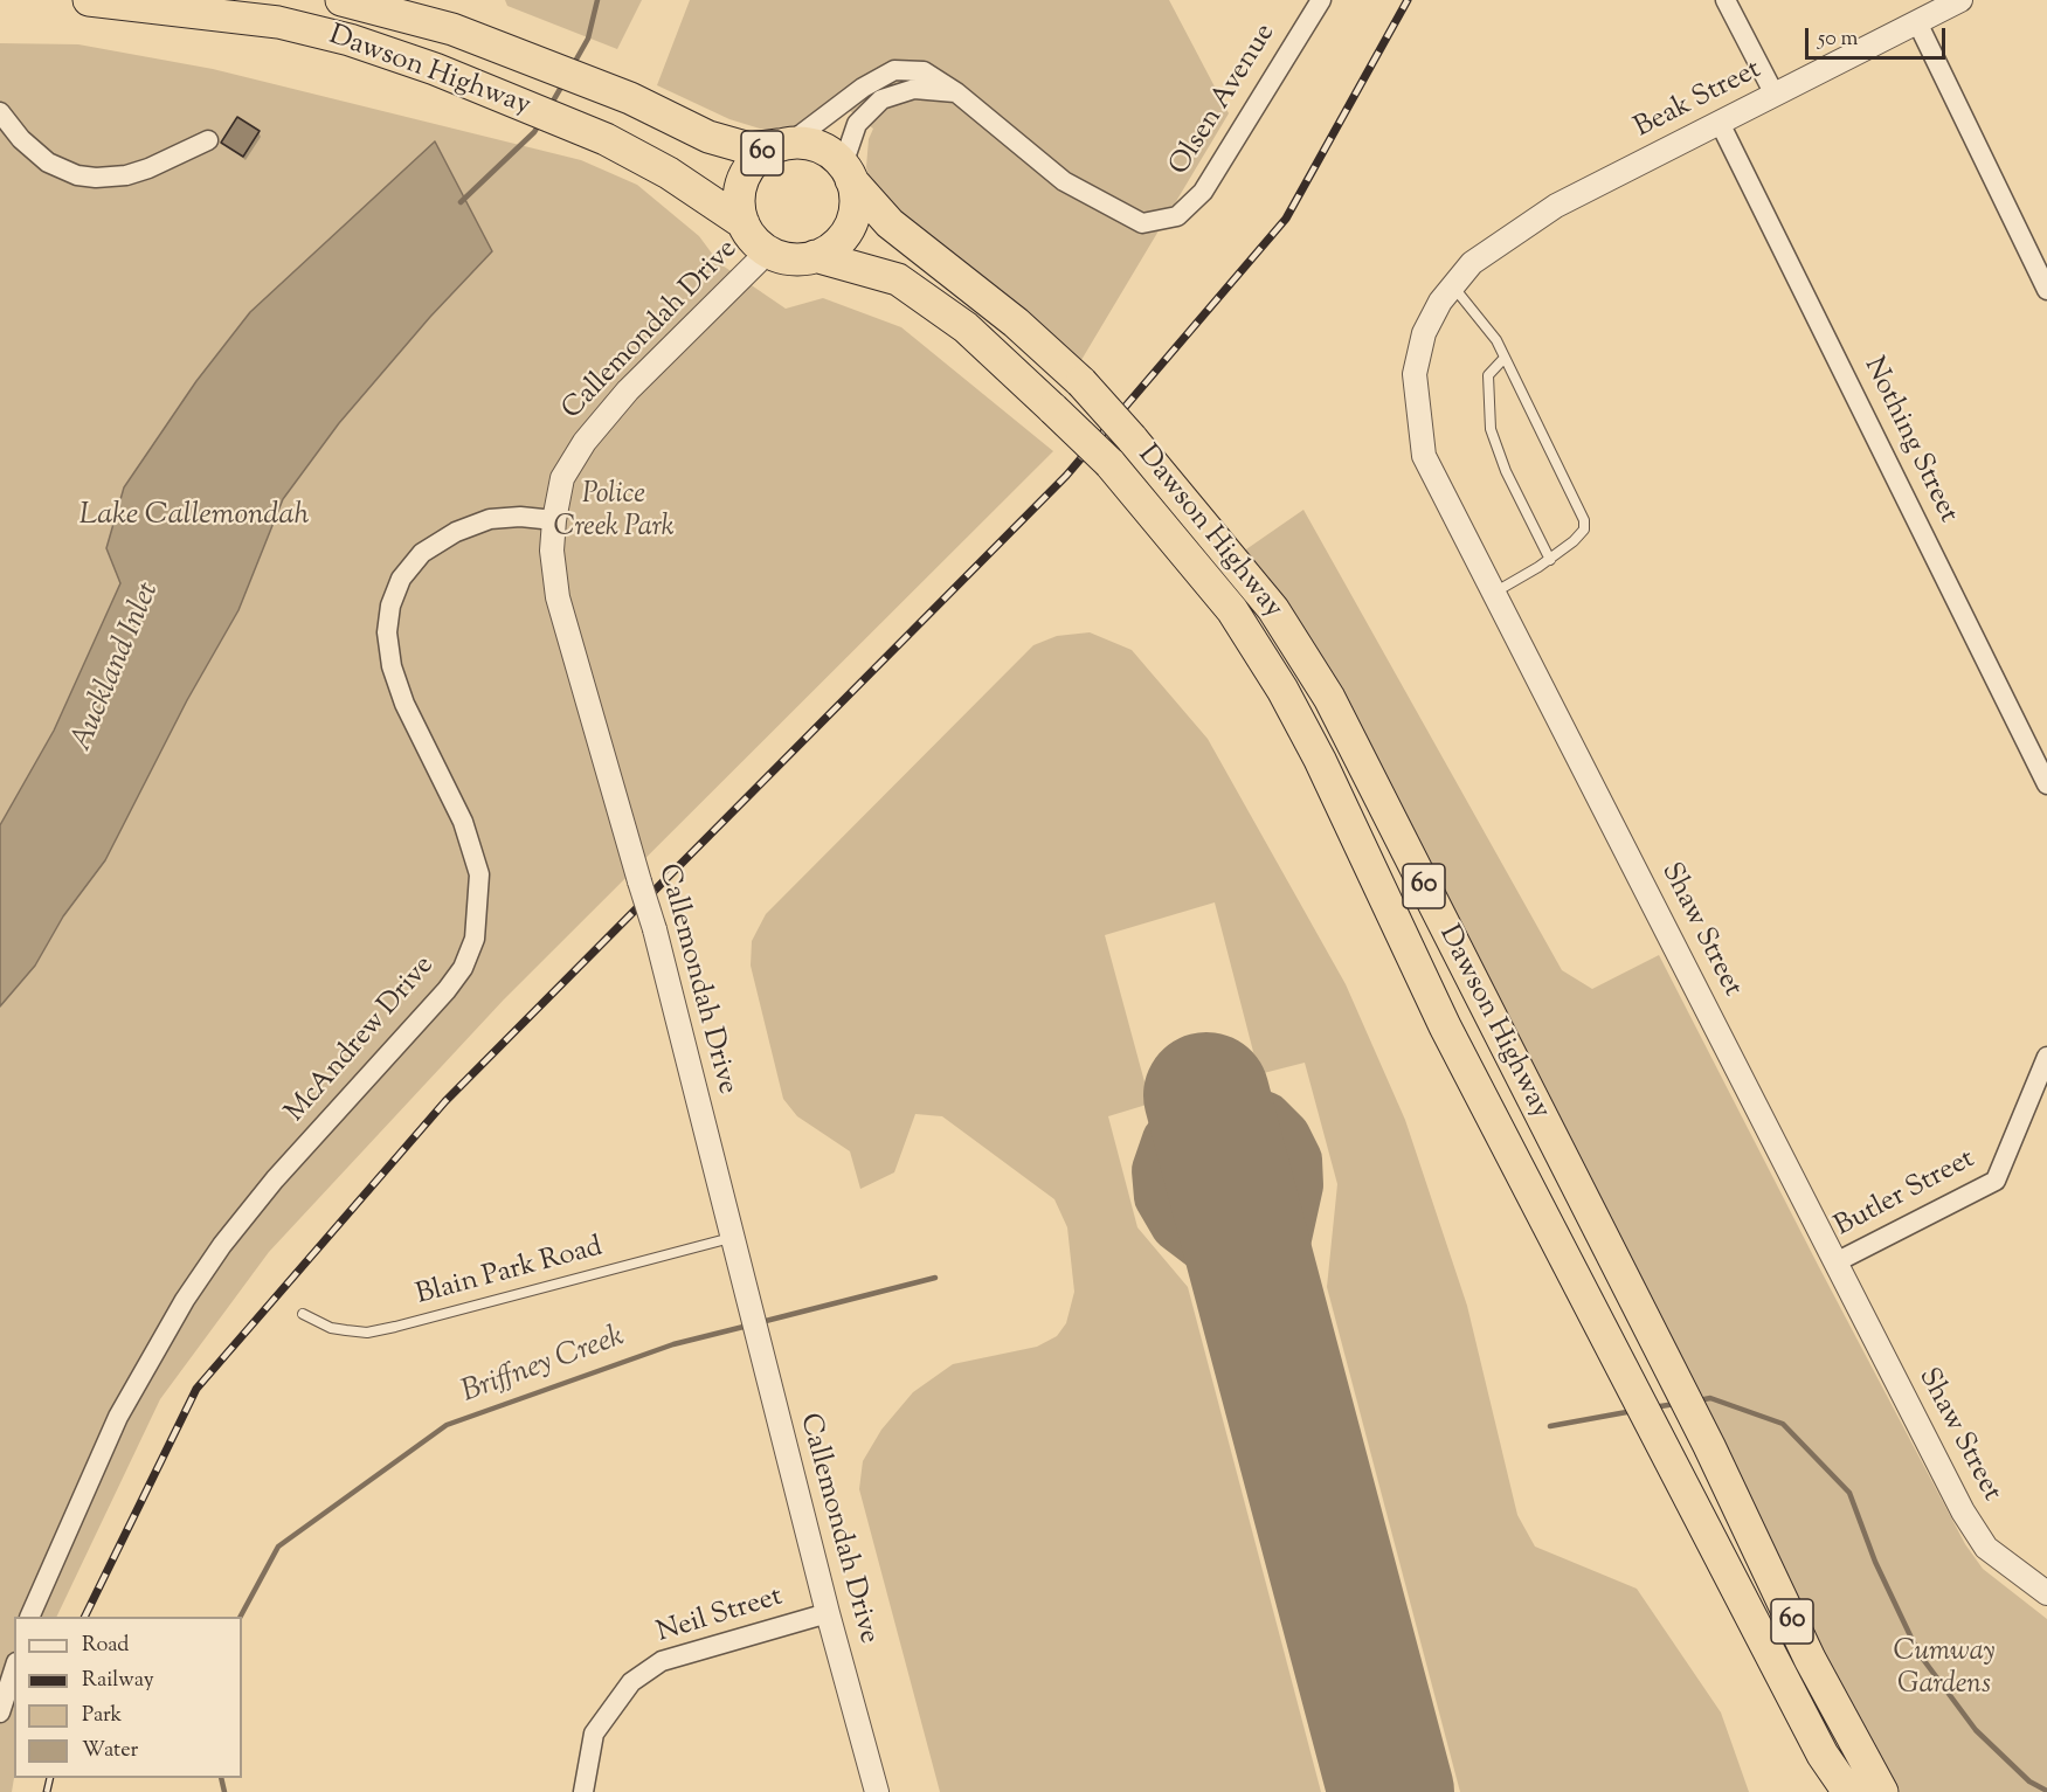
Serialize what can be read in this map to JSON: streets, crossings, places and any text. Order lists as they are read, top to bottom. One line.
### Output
{"streets":{"highway":["Dawson Highway","60"],"street":["Olsen Avenue","Beak Street","Callemondah Drive","Nothing Street","Shaw Street","McAndrew Drive","Butler Street","Neil Street"],"lane":["Blain Park Road"]},"crossings":[["Dawson Highway","Olsen Avenue"],["Dawson Highway","60"],["Dawson Highway","Callemondah Drive"],["Olsen Avenue","60"],["Olsen Avenue","Callemondah Drive"],["Beak Street","Nothing Street"],["Beak Street","Shaw Street"],["60","Callemondah Drive"],["Callemondah Drive","McAndrew Drive"],["Callemondah Drive","Blain Park Road"],["Callemondah Drive","Neil Street"],["Shaw Street","Butler Street"]],"water":["Lake Callemondah","Auckland Inlet","Briffney Creek"],"parks":["Police Creek Park","Cumway Gardens"],"legend":["Road","Railway","Park","Water"],"scale_bar":"50 m"}
